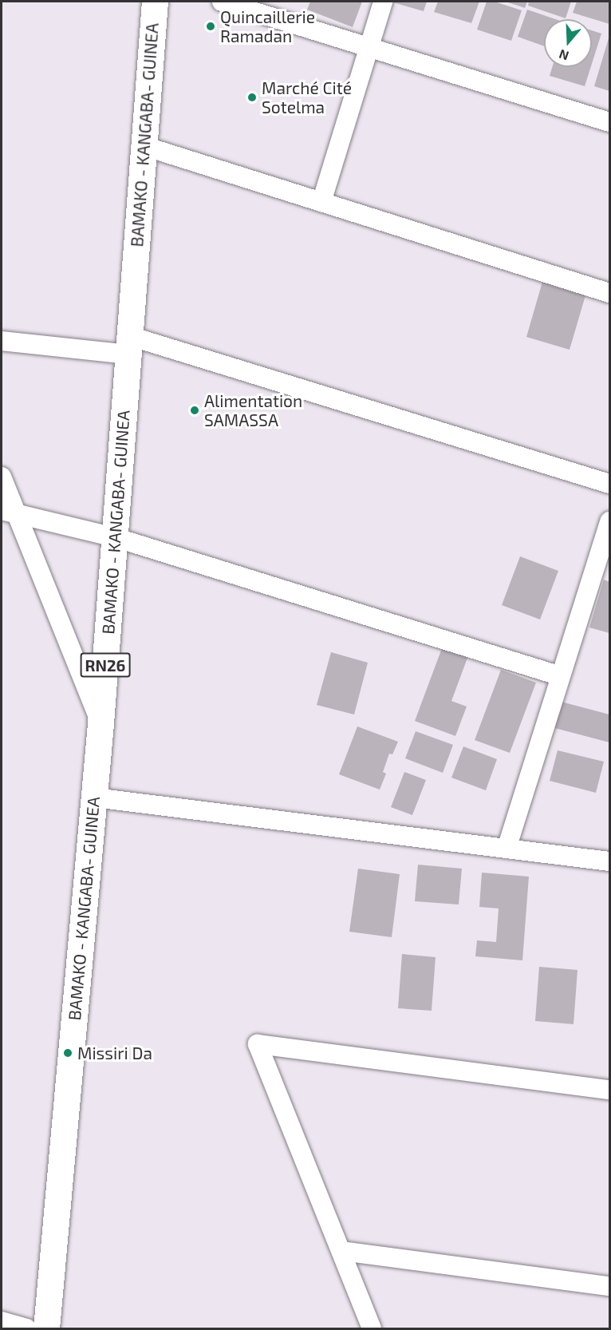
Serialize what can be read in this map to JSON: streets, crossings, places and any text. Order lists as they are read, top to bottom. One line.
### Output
{"streets":{"main road":["BAMAKO - KANGABA- GUINEA","RN26"]},"places":["Quincaillerie Ramadan","Marché Cité Sotelma","Alimentation SAMASSA","Missiri Da"],"north":"bottom"}
